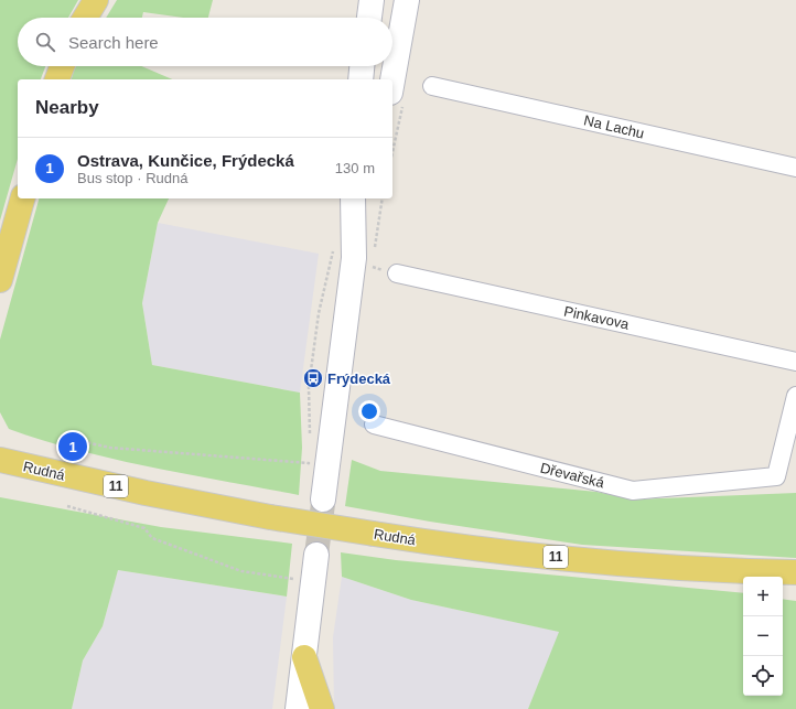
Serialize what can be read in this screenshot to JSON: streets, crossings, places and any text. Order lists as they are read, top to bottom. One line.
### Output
{"streets":{"main road":["Rudná","11"],"street":["Na Lachu","Pinkavova","Dřevařská"]},"places":{"bus stop":["Frýdecká"]},"page":{"search":"Search here","heading":"Nearby","list":[{"mark":"1","name":"Ostrava, Kunčice, Frýdecká","note":"Bus stop · Rudná","value":"130 m"}],"pins":"1","map_buttons":["+","−"]}}
